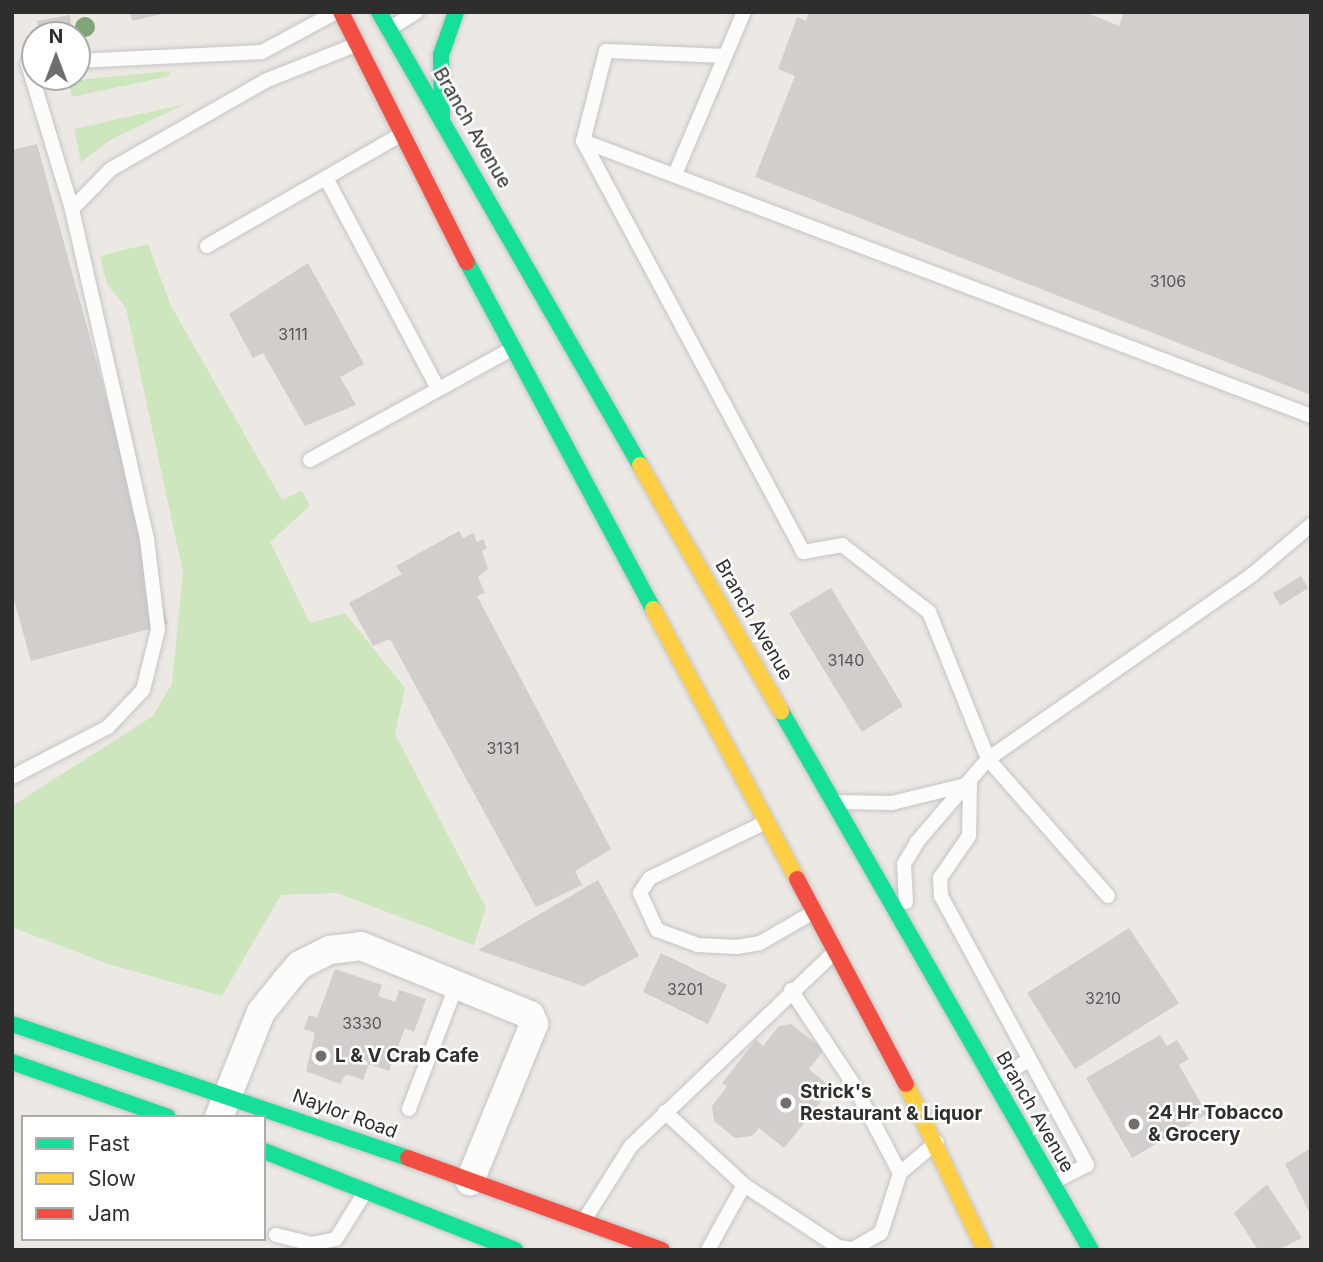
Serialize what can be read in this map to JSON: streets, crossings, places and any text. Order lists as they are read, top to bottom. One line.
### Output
{"streets":{"main road":["Branch Avenue","Naylor Road"]},"places":["L & V Crab Cafe","Strick's Restaurant & Liquor","24 Hr Tobacco & Grocery"],"house_numbers":["3106","3111","3140","3131","3201","3210","3330"],"legend":["Fast","Slow","Jam"],"north":"top"}
